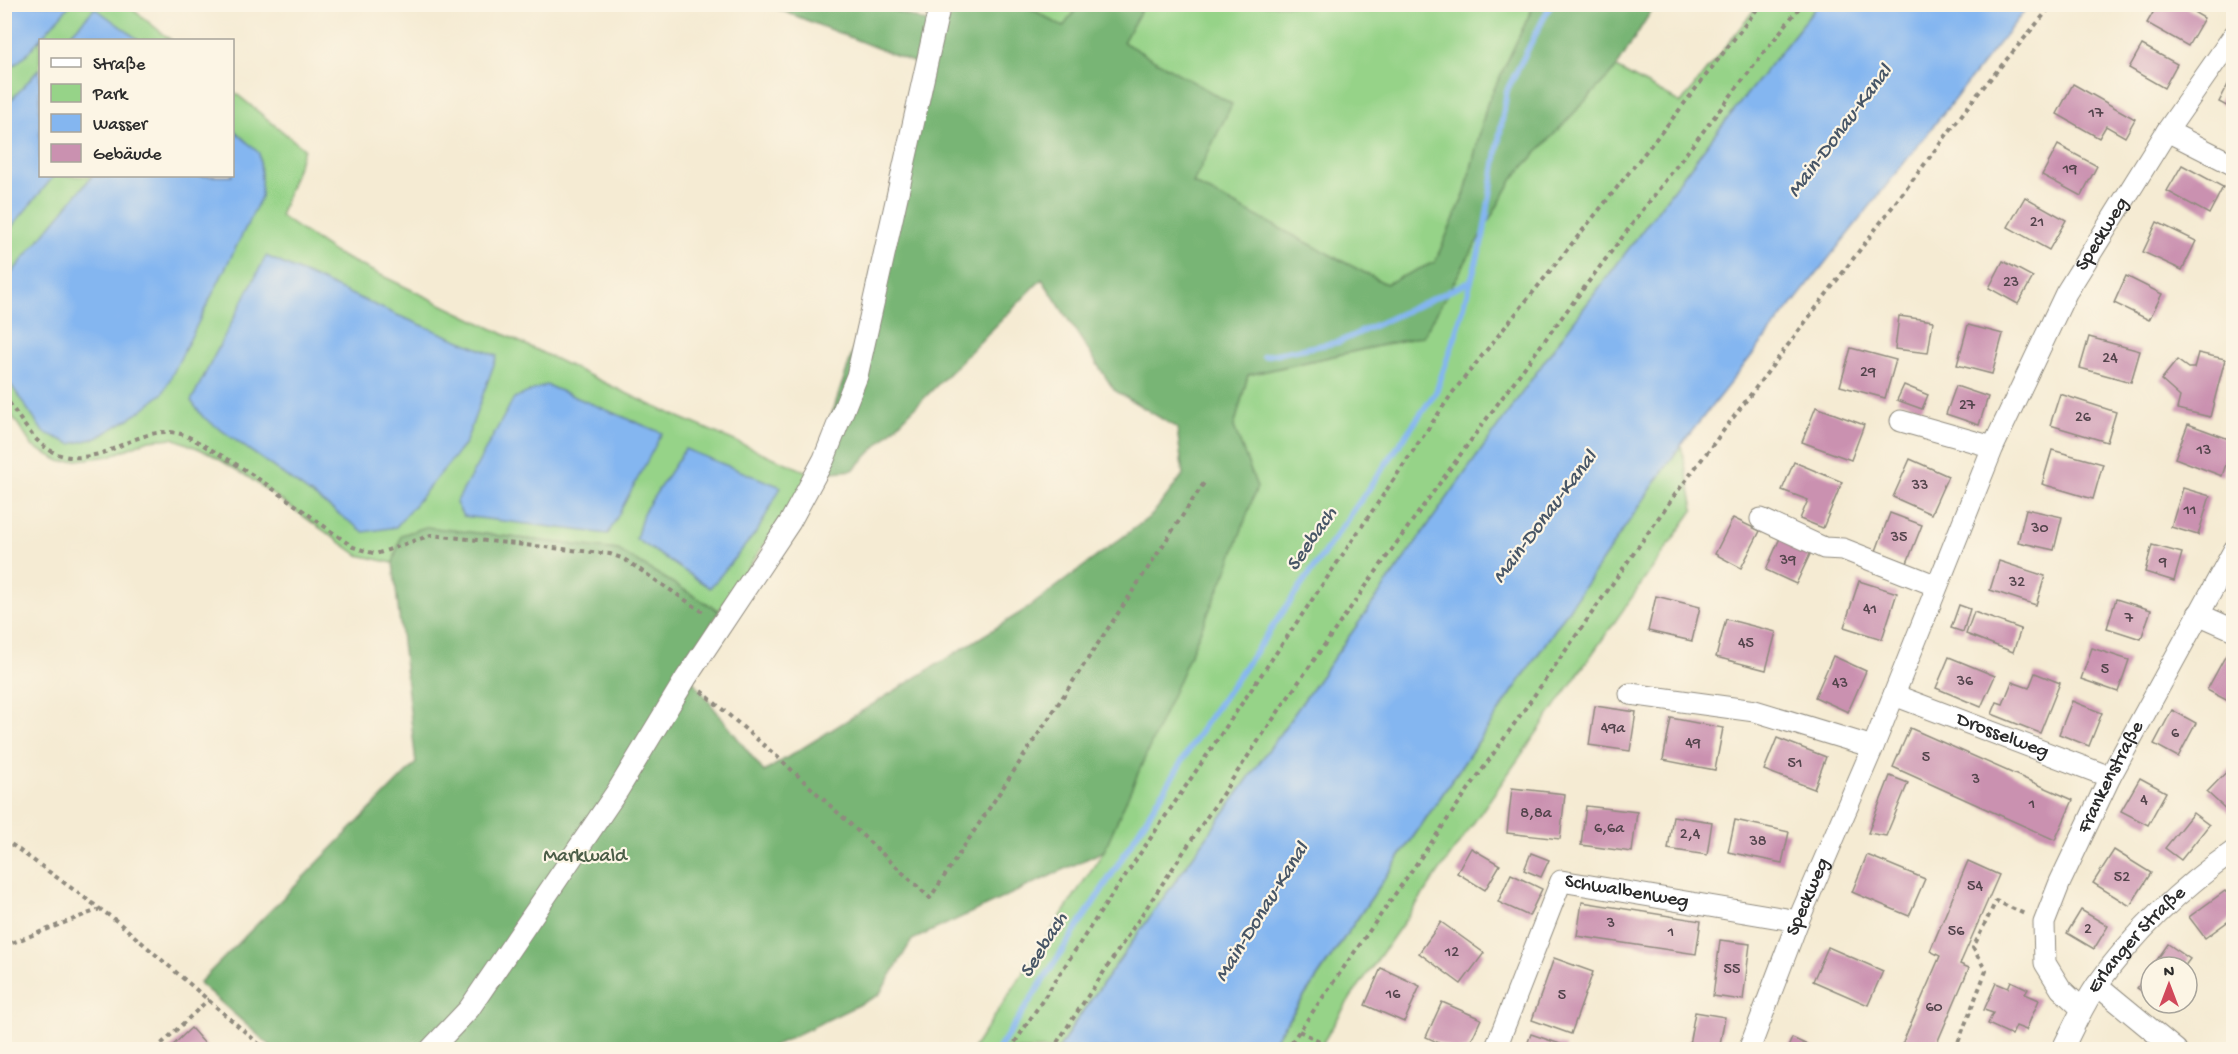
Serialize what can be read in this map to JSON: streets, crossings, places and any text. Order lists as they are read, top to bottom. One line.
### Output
{"streets":{"street":["Speckweg","Drosselweg","Frankenstraße","Schwalbenweg","Erlanger Straße"]},"crossings":[["Speckweg","Drosselweg"],["Speckweg","Schwalbenweg"],["Drosselweg","Frankenstraße"],["Frankenstraße","Erlanger Straße"]],"water":["Main-Donau-Kanal","Seebach"],"parks":["Markwald"],"house_numbers":["17","19","21","23","24","29","27","26","13","33","11","30","35","39","9","32","41","7","45","5","36","43","49a","6","49","5","51","3","4","1","8,8a","6,6a","2,4","38","52","54","3","2","56","1","12","55","16","5","60"],"legend":["Straße","Park","Wasser","Gebäude"],"north":"top"}
